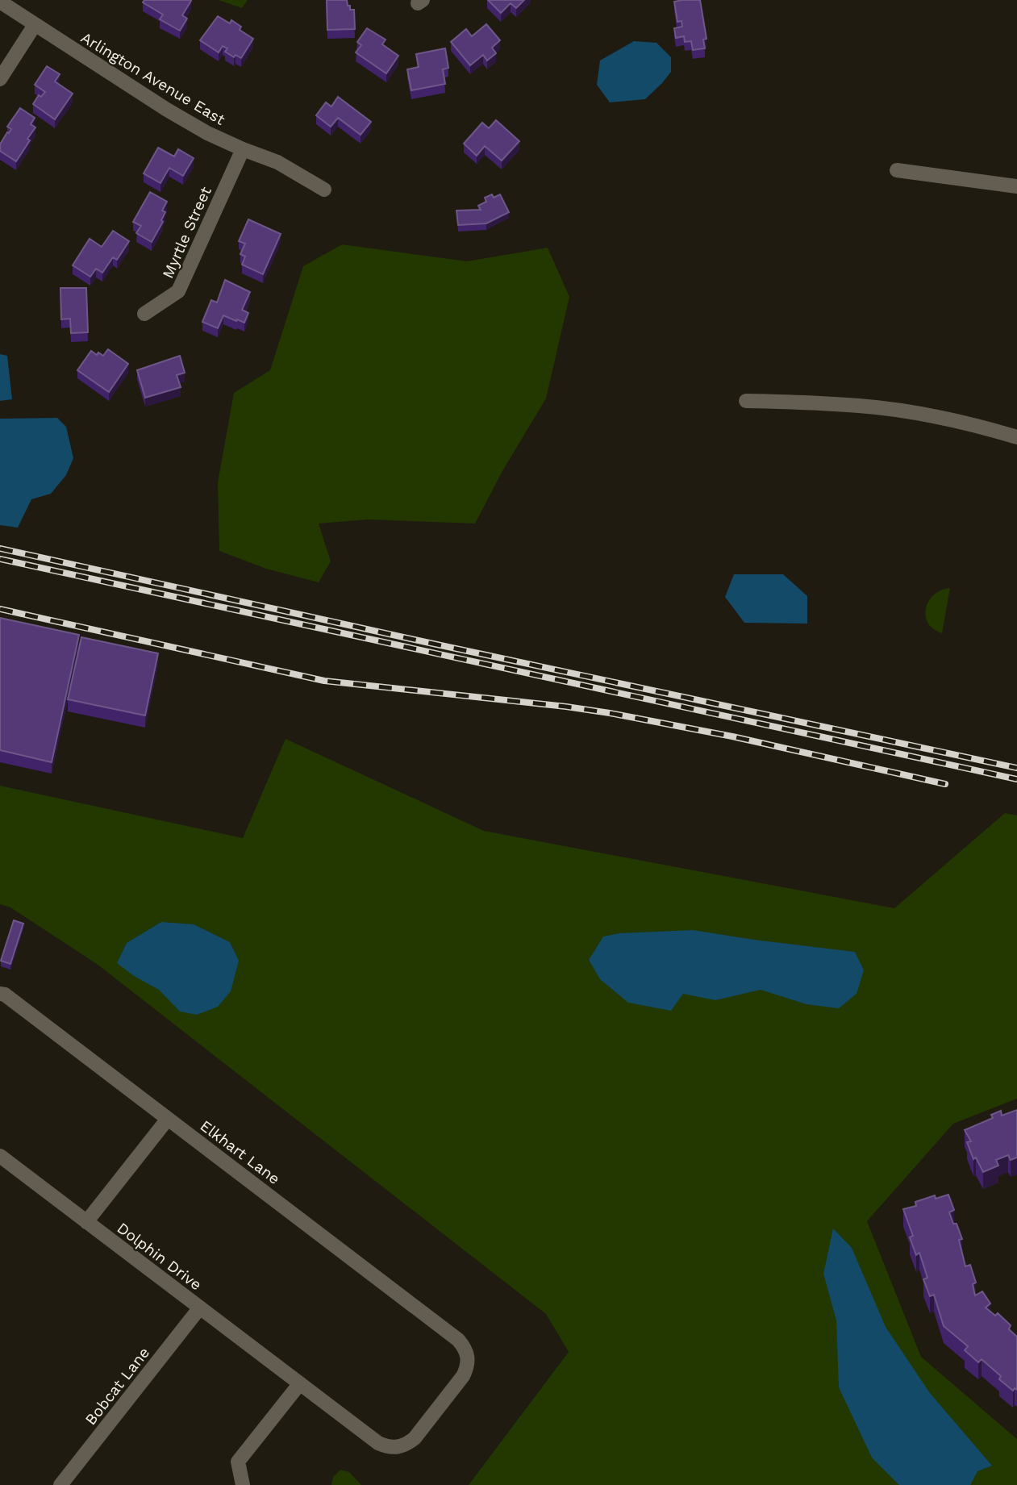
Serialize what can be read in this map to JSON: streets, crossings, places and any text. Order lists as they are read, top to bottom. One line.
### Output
{"streets":{"street":["Arlington Avenue East","Myrtle Street","Elkhart Lane","Dolphin Drive","Bobcat Lane"]},"crossings":[["Arlington Avenue East","Myrtle Street"],["Elkhart Lane","Dolphin Drive"],["Dolphin Drive","Bobcat Lane"]]}
